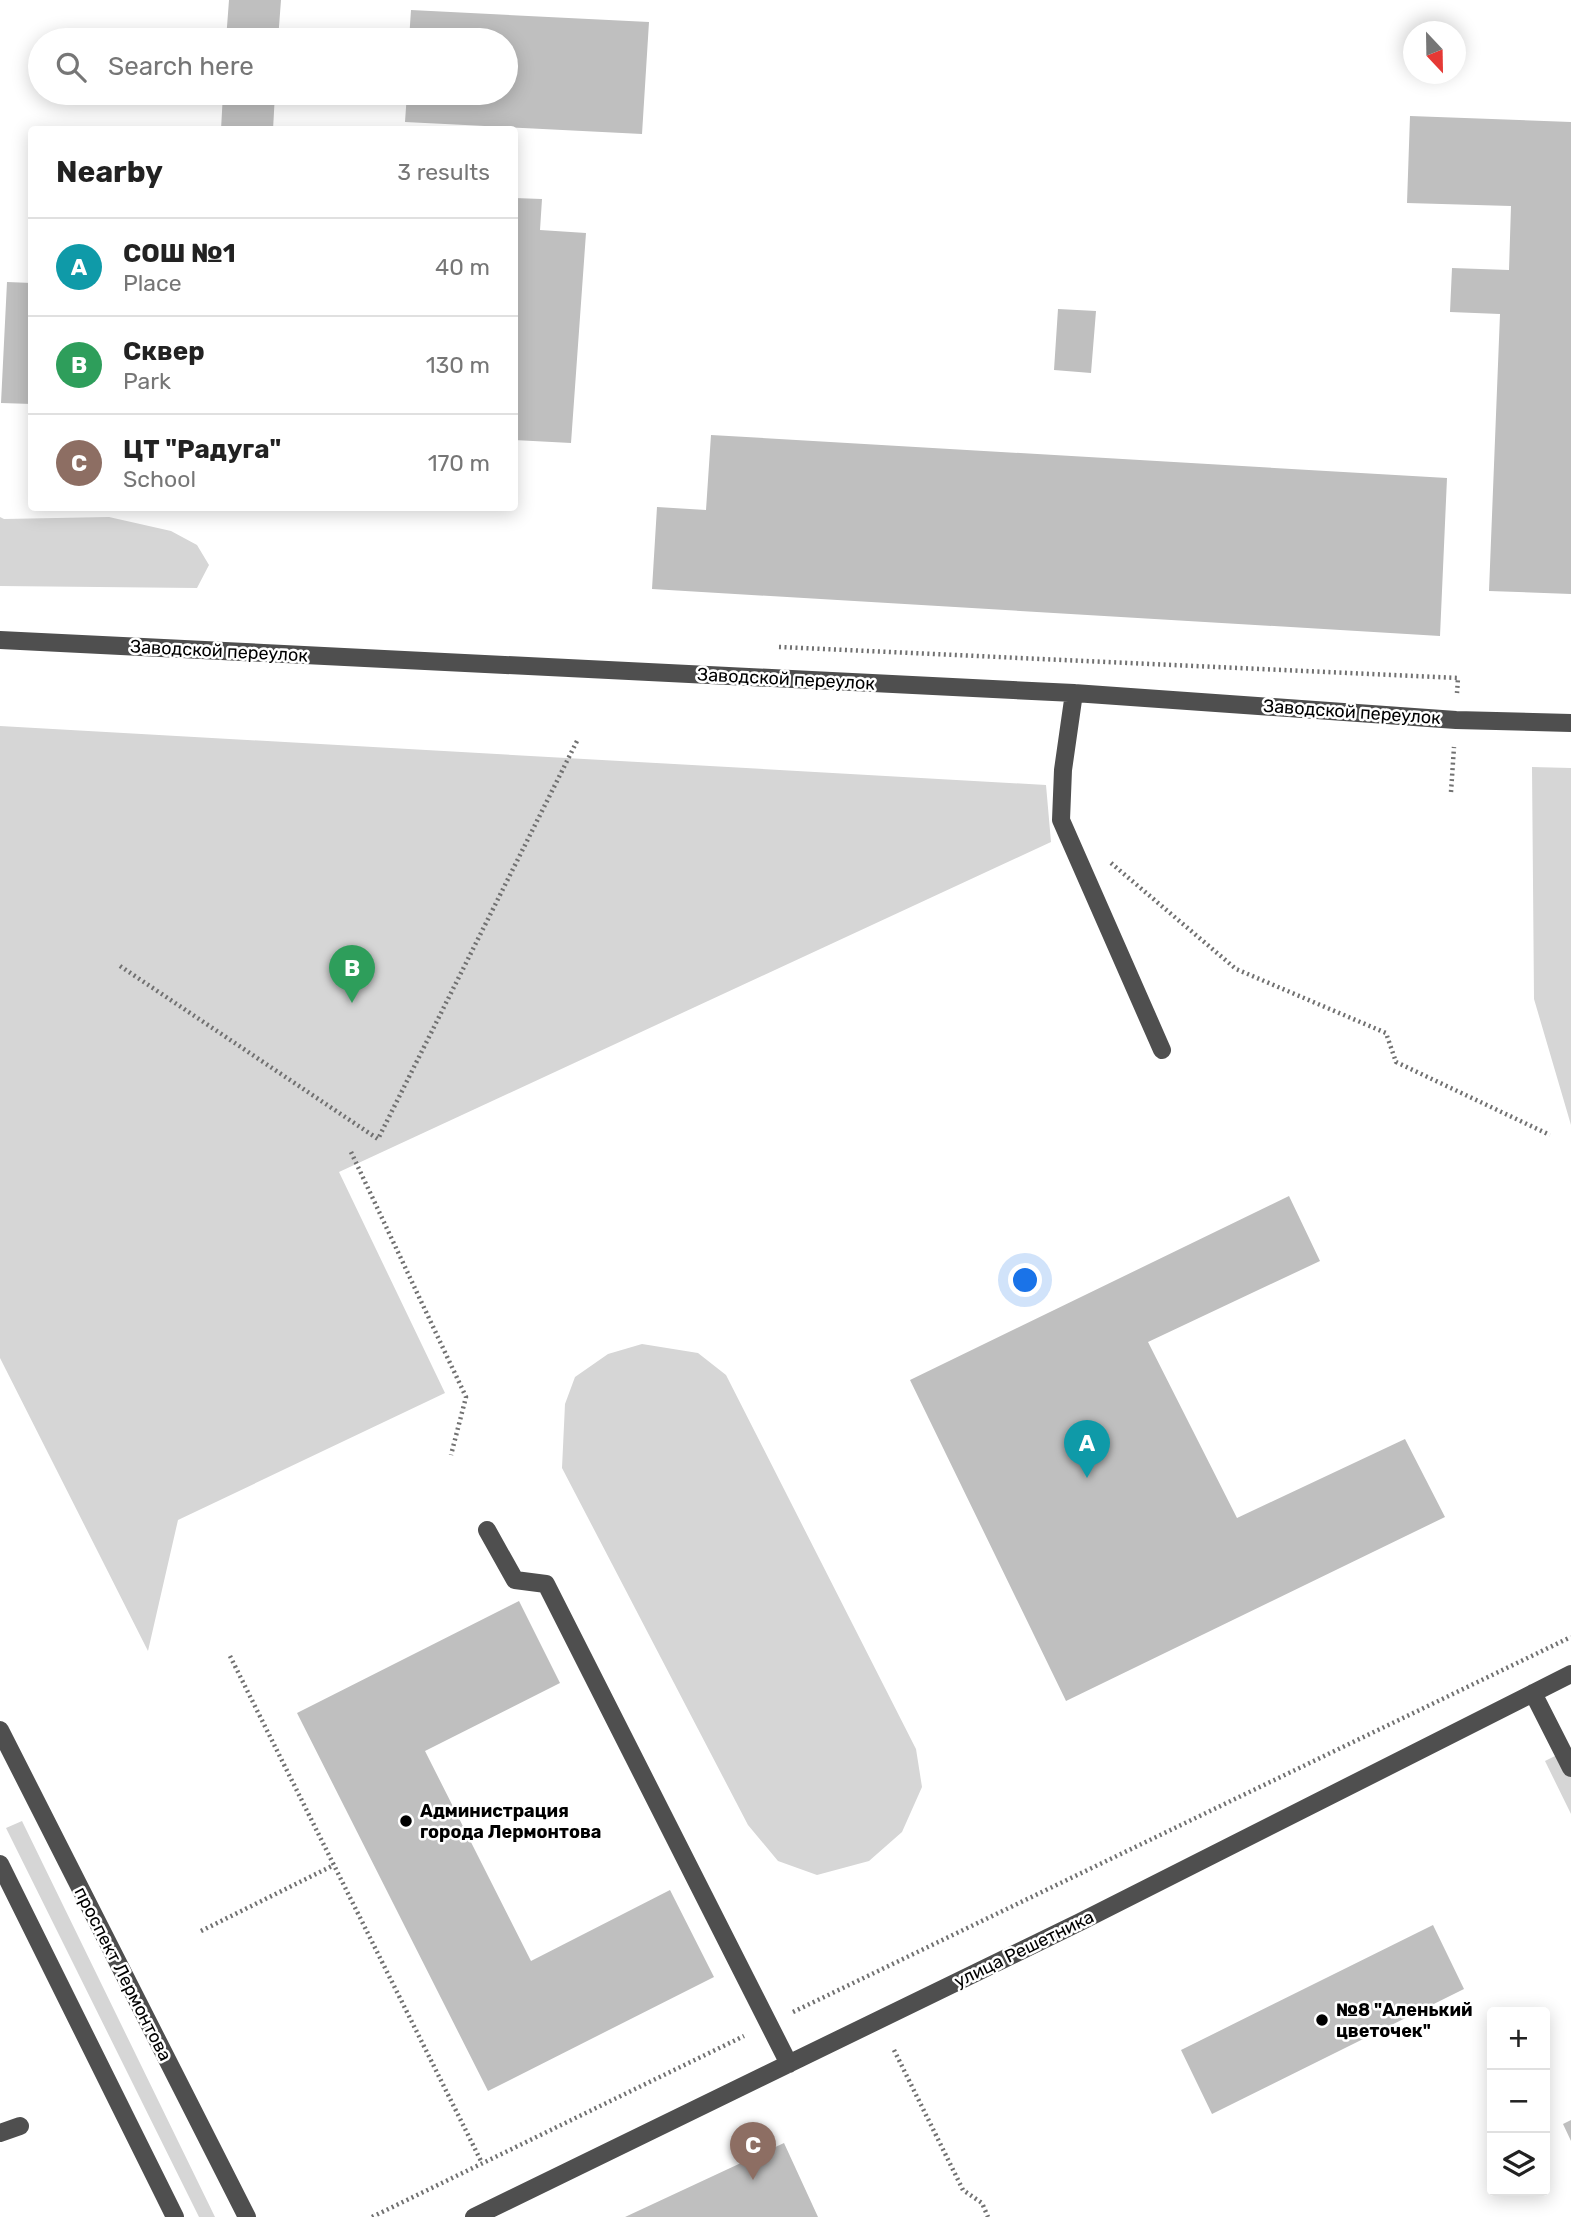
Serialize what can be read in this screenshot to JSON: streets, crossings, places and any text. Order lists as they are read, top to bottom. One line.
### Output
{"streets":{"street":["Заводской переулок","улица Решетника","проспект Лермонтова"]},"places":["Администрация города Лермонтова","№8 \"Аленький цветочек\""],"north":"bottom","page":{"search":"Search here","heading":["Nearby","3 results"],"list":[{"mark":"A","name":"СОШ №1","note":"Place","value":"40 m"},{"mark":"B","name":"Сквер","note":"Park","value":"130 m"},{"mark":"C","name":"ЦТ \"Радуга\"","note":"School","value":"170 m"}],"pins":["B","A","C"],"map_buttons":["+","−"]}}
